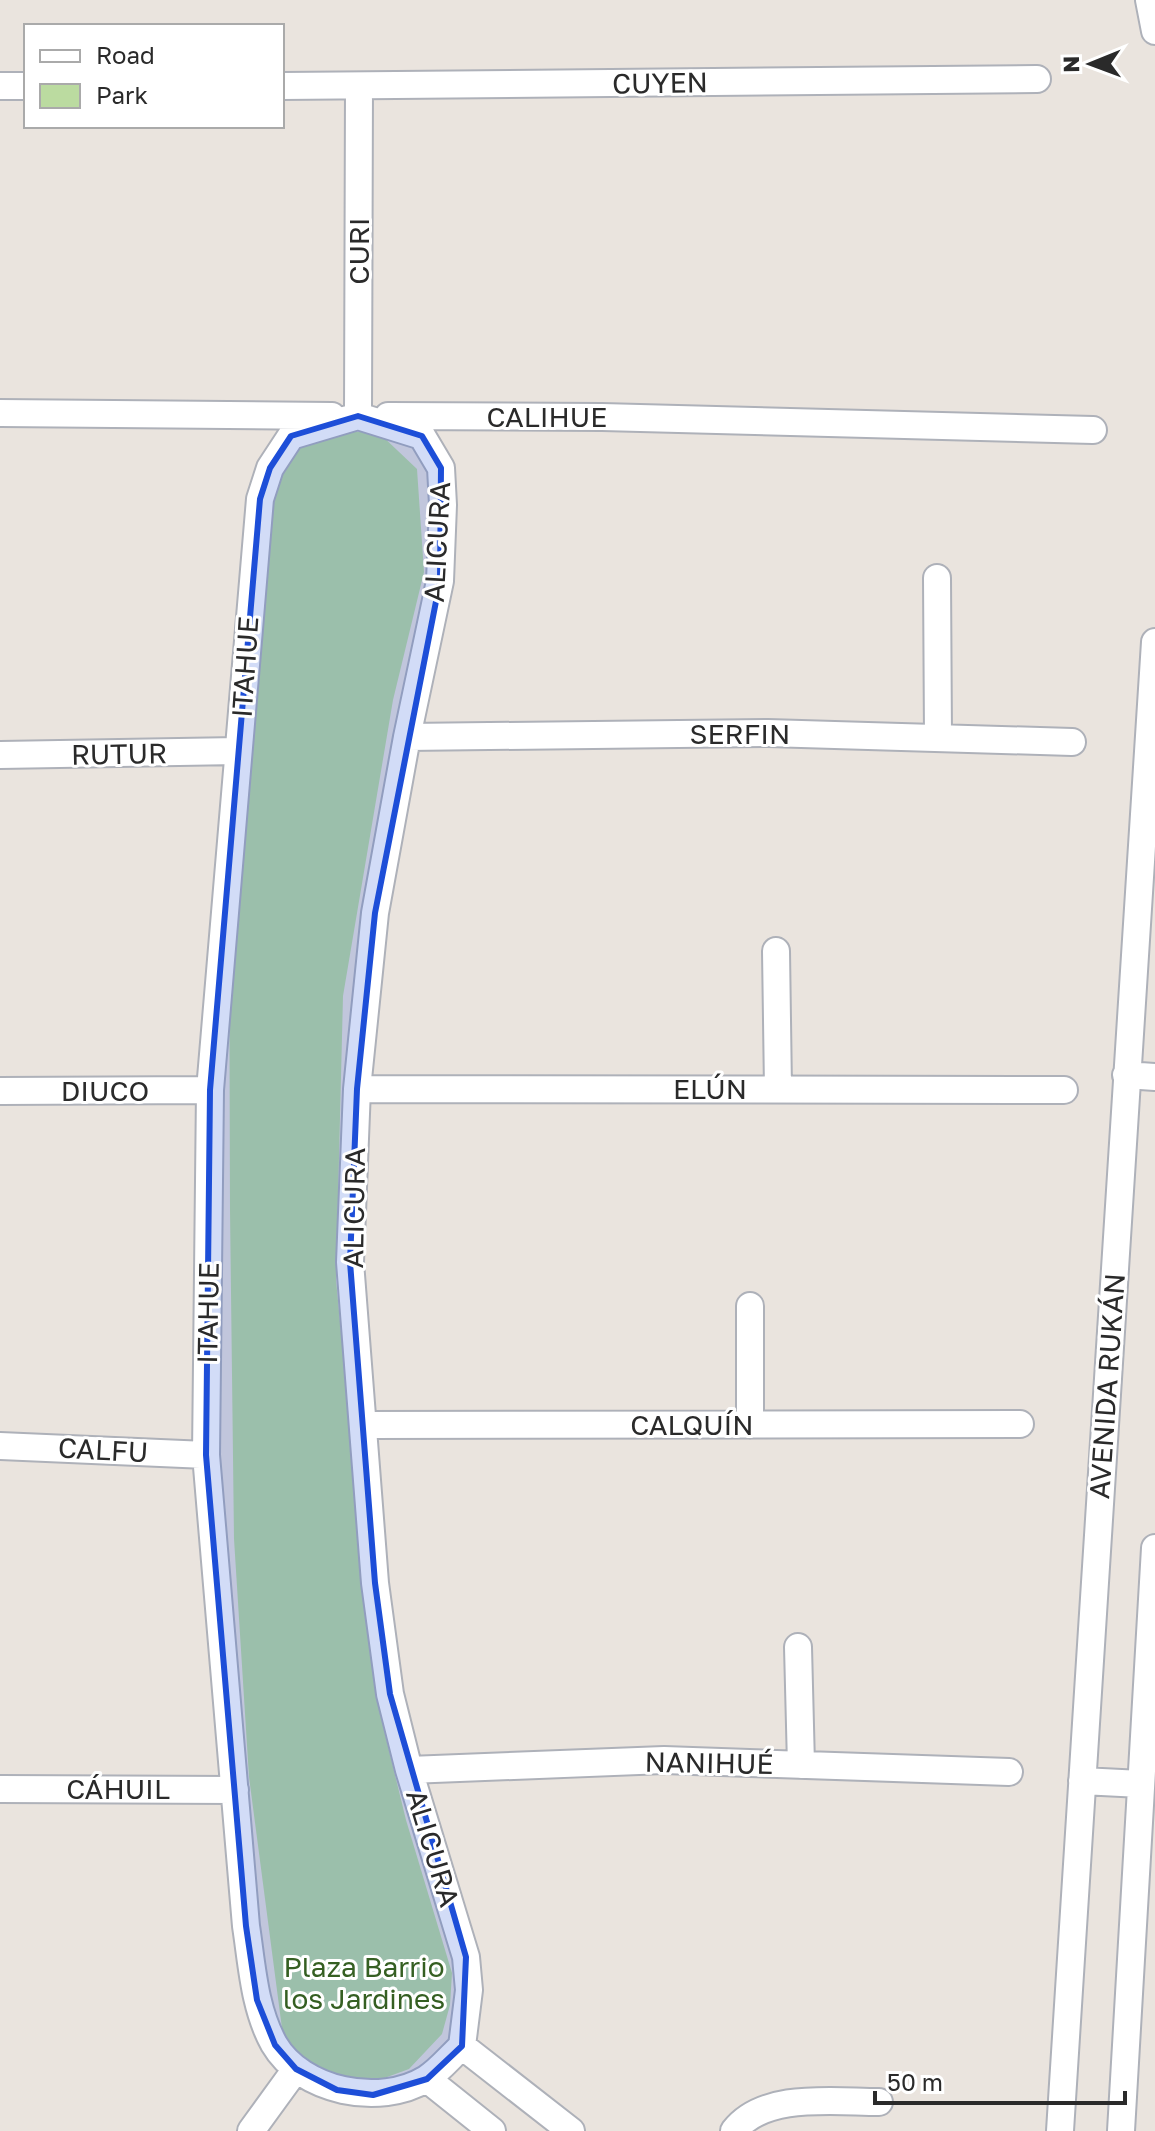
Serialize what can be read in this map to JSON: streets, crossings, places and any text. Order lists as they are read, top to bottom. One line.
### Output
{"streets":{"street":["CUYEN","CURI","CALIHUE","ALICURA","ITAHUE","SERFIN","RUTUR","ELÚN","DIUCO","AVENIDA RUKÁN","CALQUÍN","CALFU","NANIHUÉ","CÁHUIL"]},"crossings":[["CUYEN","CURI"],["CURI","CALIHUE"],["CURI","ALICURA"],["CURI","ITAHUE"],["CALIHUE","ALICURA"],["CALIHUE","ITAHUE"],["ALICURA","ITAHUE"],["ALICURA","SERFIN"],["ALICURA","ELÚN"],["ALICURA","CALQUÍN"],["ALICURA","NANIHUÉ"],["ITAHUE","RUTUR"],["ITAHUE","DIUCO"],["ITAHUE","CALFU"],["ITAHUE","CÁHUIL"]],"parks":["Plaza Barrio los Jardines"],"legend":["Road","Park"],"scale_bar":"50 m","north":"left"}
